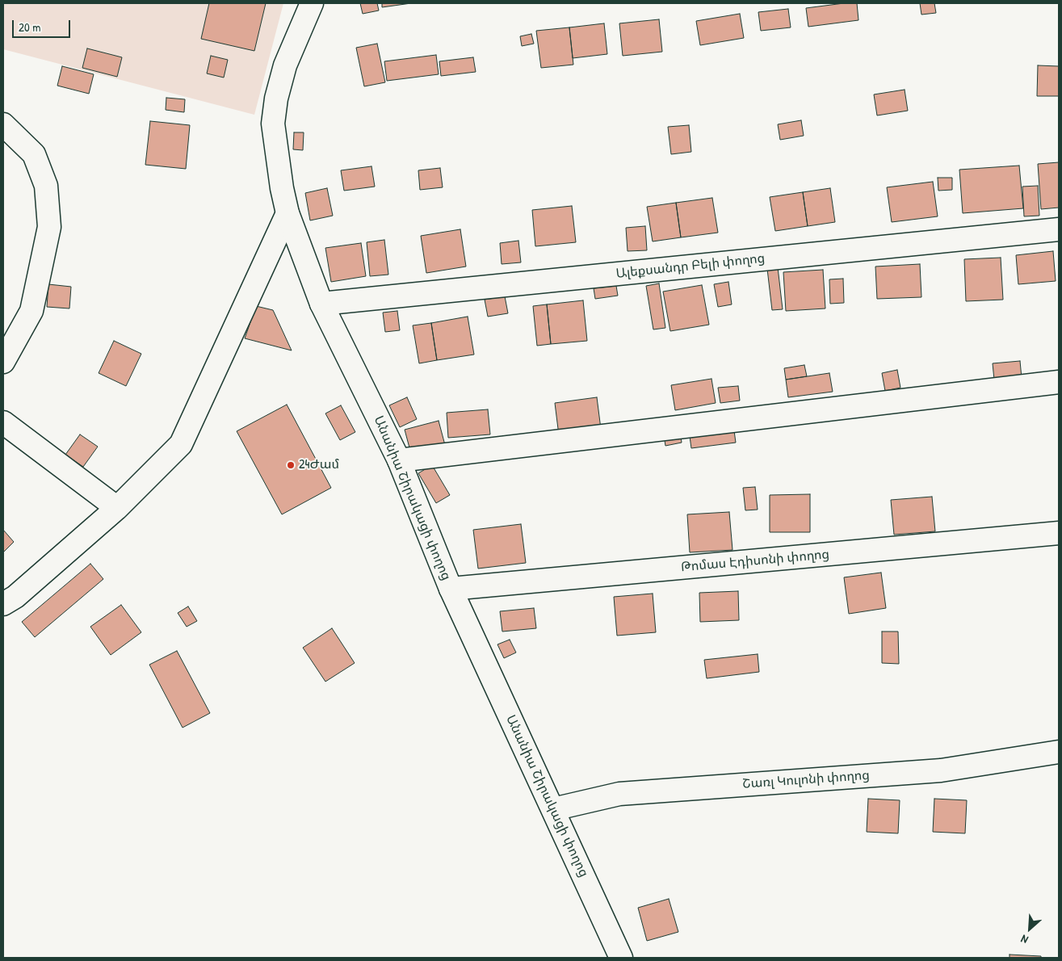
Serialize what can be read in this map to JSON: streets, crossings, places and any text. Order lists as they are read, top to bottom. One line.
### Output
{"streets":{"street":["Ալեքսանդր Բելի փողոց","Անանիա Շիրակացի փողոց","Թոմաս Էդիսոնի փողոց","Շառլ Կուլոնի փողոց"]},"crossings":[["Ալեքսանդր Բելի փողոց","Անանիա Շիրակացի փողոց"],["Անանիա Շիրակացի փողոց","Թոմաս Էդիսոնի փողոց"],["Անանիա Շիրակացի փողոց","Շառլ Կուլոնի փողոց"]],"places":["24Ժամ"],"scale_bar":"20 m","north":"bottom left"}
